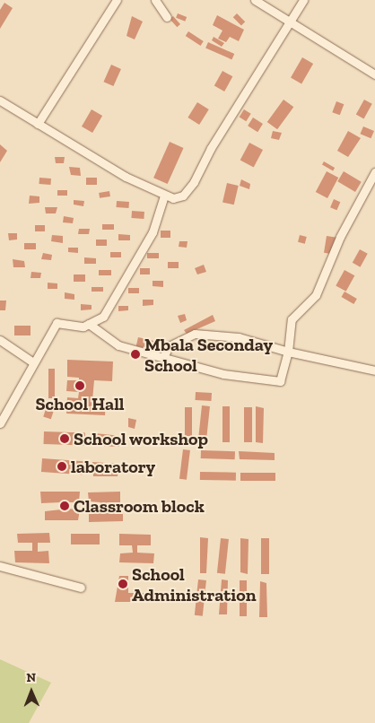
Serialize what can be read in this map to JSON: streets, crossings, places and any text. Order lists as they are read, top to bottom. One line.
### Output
{"places":["Mbala Seconday School","School Hall","School workshop","laboratory","Classroom block","School Administration"],"north":"top"}
